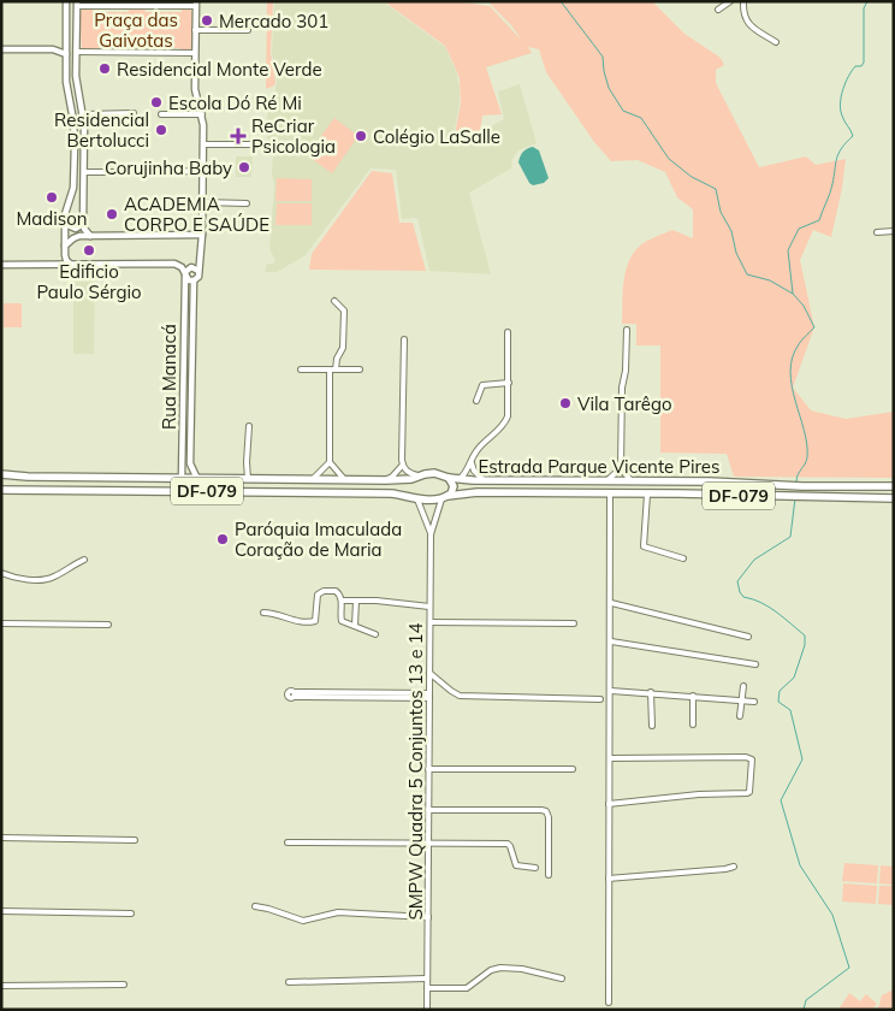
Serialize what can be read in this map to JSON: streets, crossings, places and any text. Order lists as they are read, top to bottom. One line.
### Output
{"streets":{"main road":["Estrada Parque Vicente Pires","DF-079"],"street":["Rua Manacá","SMPW Quadra 5 Conjuntos 13 e 14"]},"crossings":[["Rua Manacá","DF-079"],["Estrada Parque Vicente Pires","DF-079"],["Estrada Parque Vicente Pires","SMPW Quadra 5 Conjuntos 13 e 14"],["DF-079","SMPW Quadra 5 Conjuntos 13 e 14"]],"parks":["Praça das Gaivotas"],"places":{"other":["Mercado 301","Residencial Monte Verde","Escola Dó Ré Mi","Residencial Bertolucci","Colégio LaSalle","Corujinha Baby","Madison","ACADEMIA CORPO E SAÚDE","Edificio Paulo Sérgio","Vila Tarêgo","Paróquia Imaculada Coração de Maria"],"health":["ReCriar Psicologia"]}}
